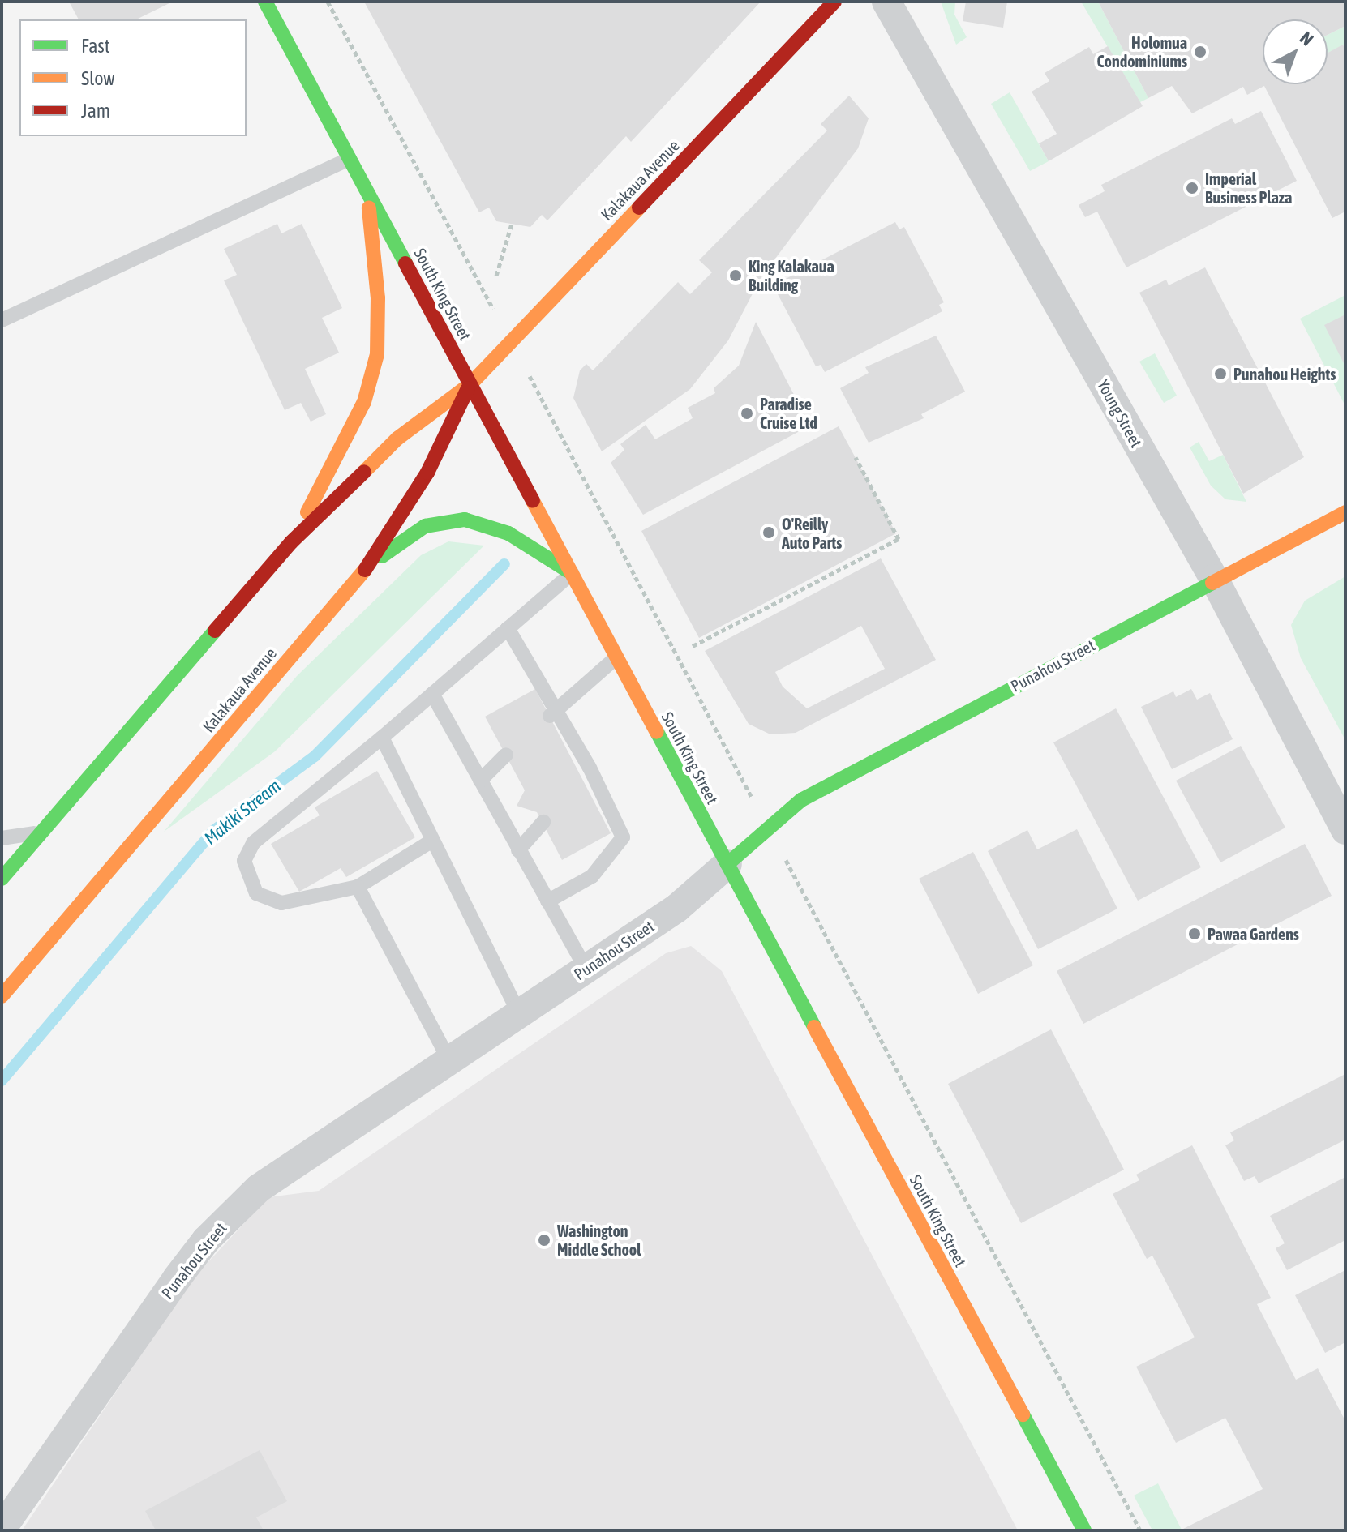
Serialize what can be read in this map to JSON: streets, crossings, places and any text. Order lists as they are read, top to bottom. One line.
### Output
{"streets":{"main road":["Kalakaua Avenue","South King Street","Punahou Street"],"street":["Young Street"]},"crossings":[["Kalakaua Avenue","South King Street"],["South King Street","Punahou Street"],["Young Street","Punahou Street"]],"water":["Makiki Stream"],"places":["Holomua Condominiums","Imperial Business Plaza","King Kalakaua Building","Punahou Heights","Paradise Cruise Ltd","O'Reilly Auto Parts","Pawaa Gardens","Washington Middle School"],"legend":["Fast","Slow","Jam"],"north":"top right"}
